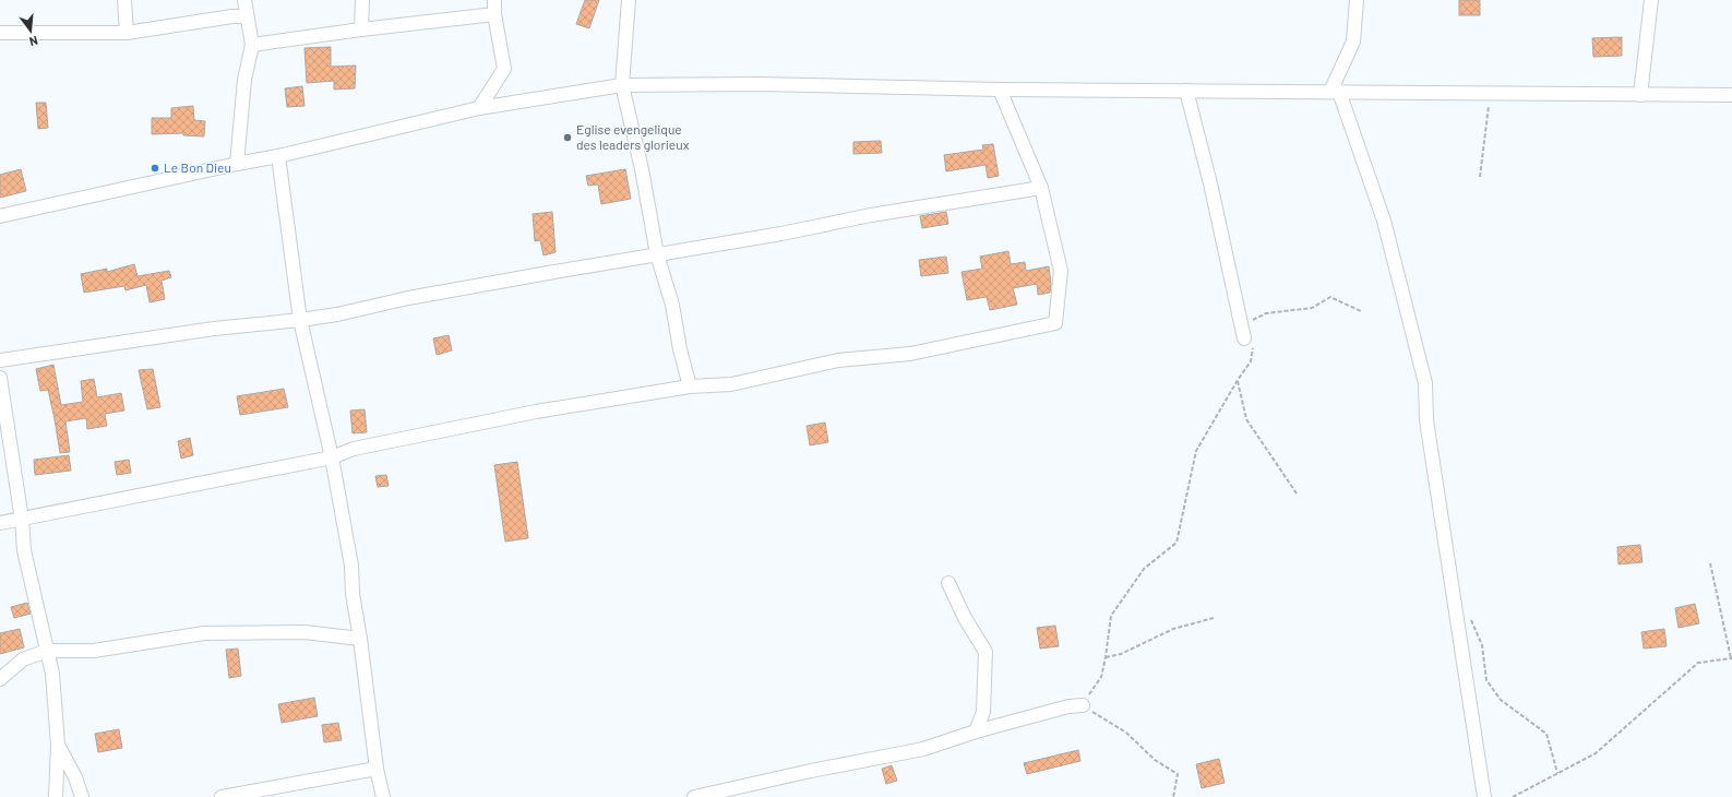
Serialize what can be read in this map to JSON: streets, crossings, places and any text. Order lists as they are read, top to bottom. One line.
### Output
{"places":["Eglise evengelique des leaders glorieux","Le Bon Dieu"],"north":"bottom"}
